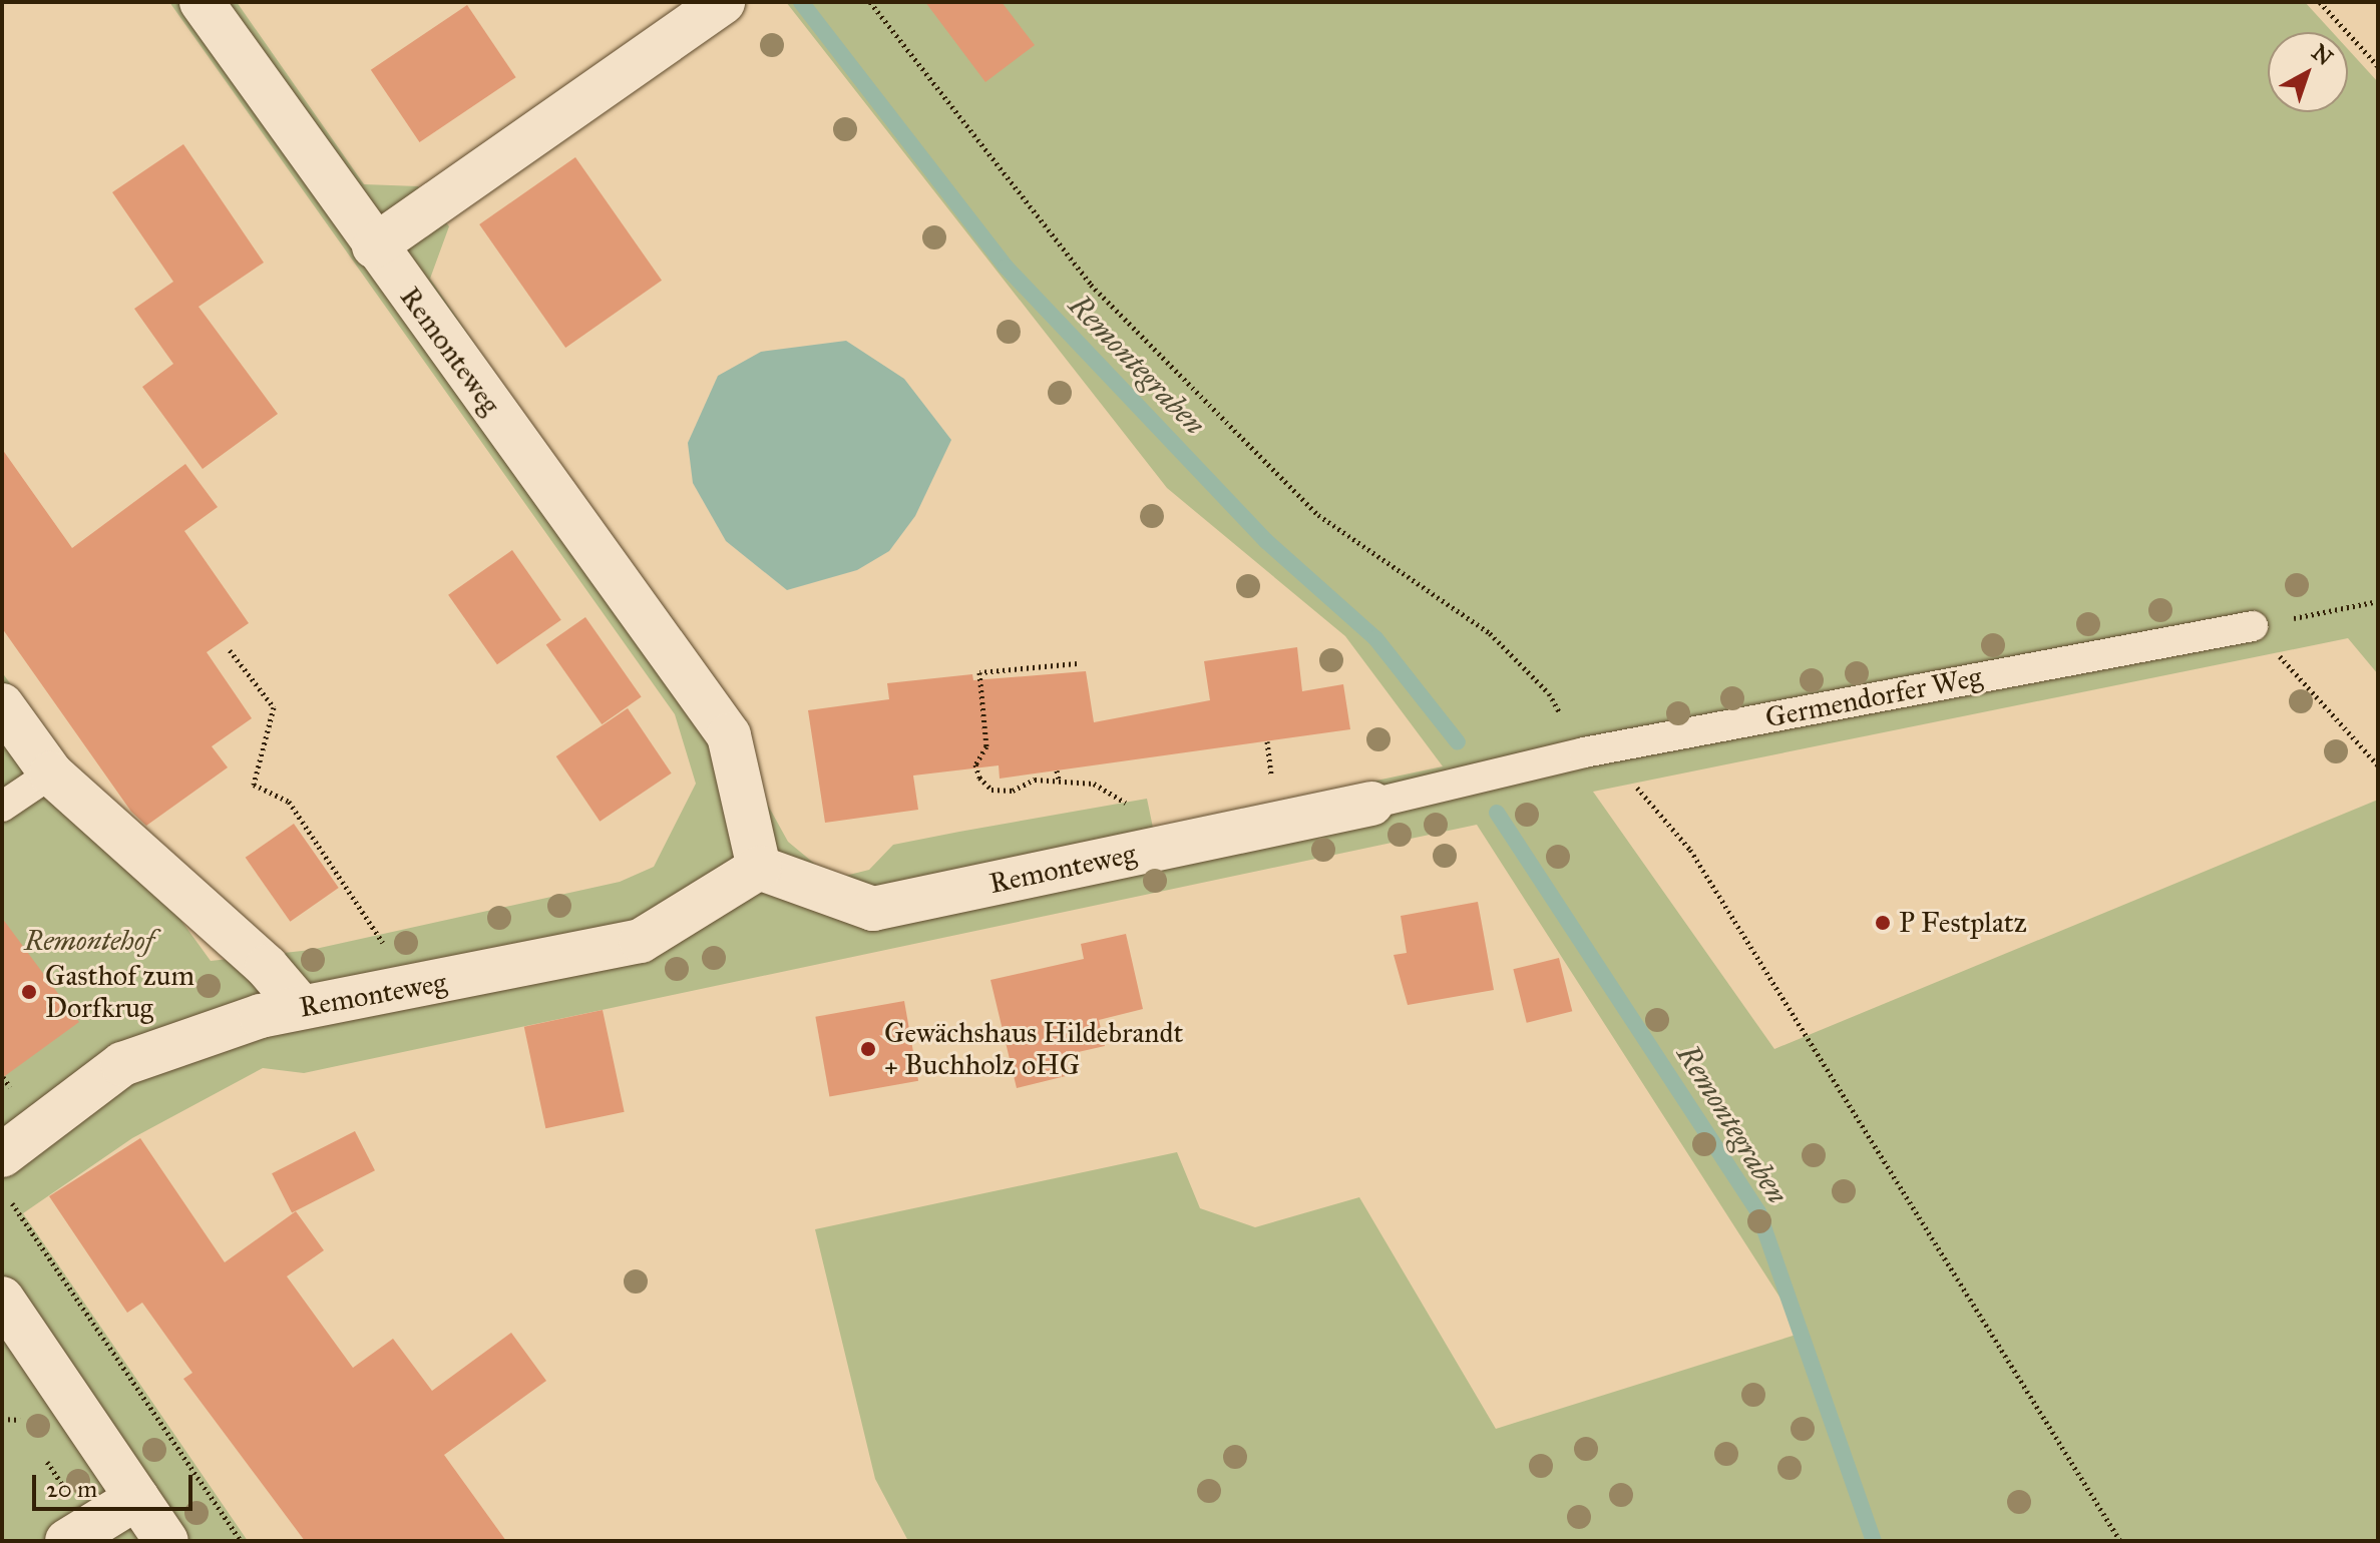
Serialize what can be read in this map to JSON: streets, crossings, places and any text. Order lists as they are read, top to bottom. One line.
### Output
{"streets":{"street":["Remonteweg"],"lane":["Germendorfer Weg"]},"crossings":[["Remonteweg","Germendorfer Weg"]],"water":["Remontegraben"],"parks":["Remontehof"],"places":["P Festplatz","Gasthof zum Dorfkrug","Gewächshaus Hildebrandt + Buchholz oHG"],"scale_bar":"20 m","north":"top right"}
